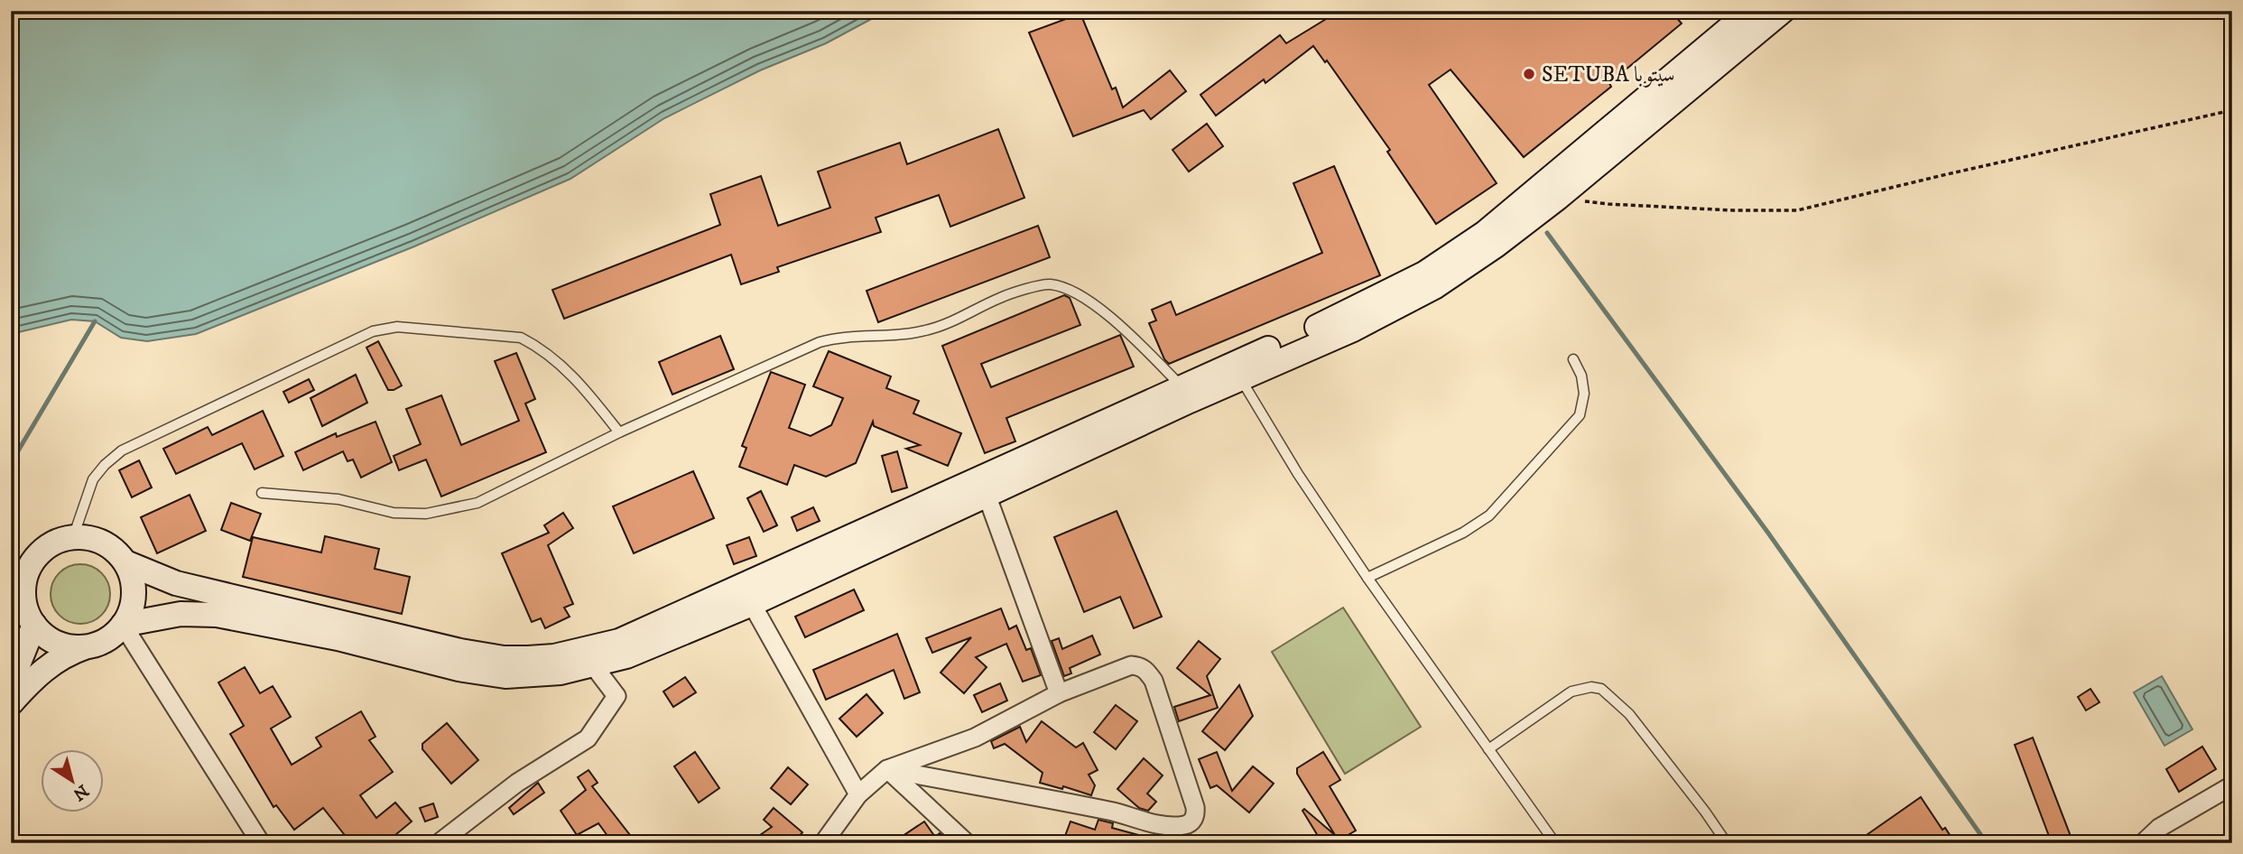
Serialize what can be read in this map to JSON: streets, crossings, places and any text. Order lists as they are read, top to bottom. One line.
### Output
{"places":["SETUBA سيتوبا"],"north":"bottom right"}
